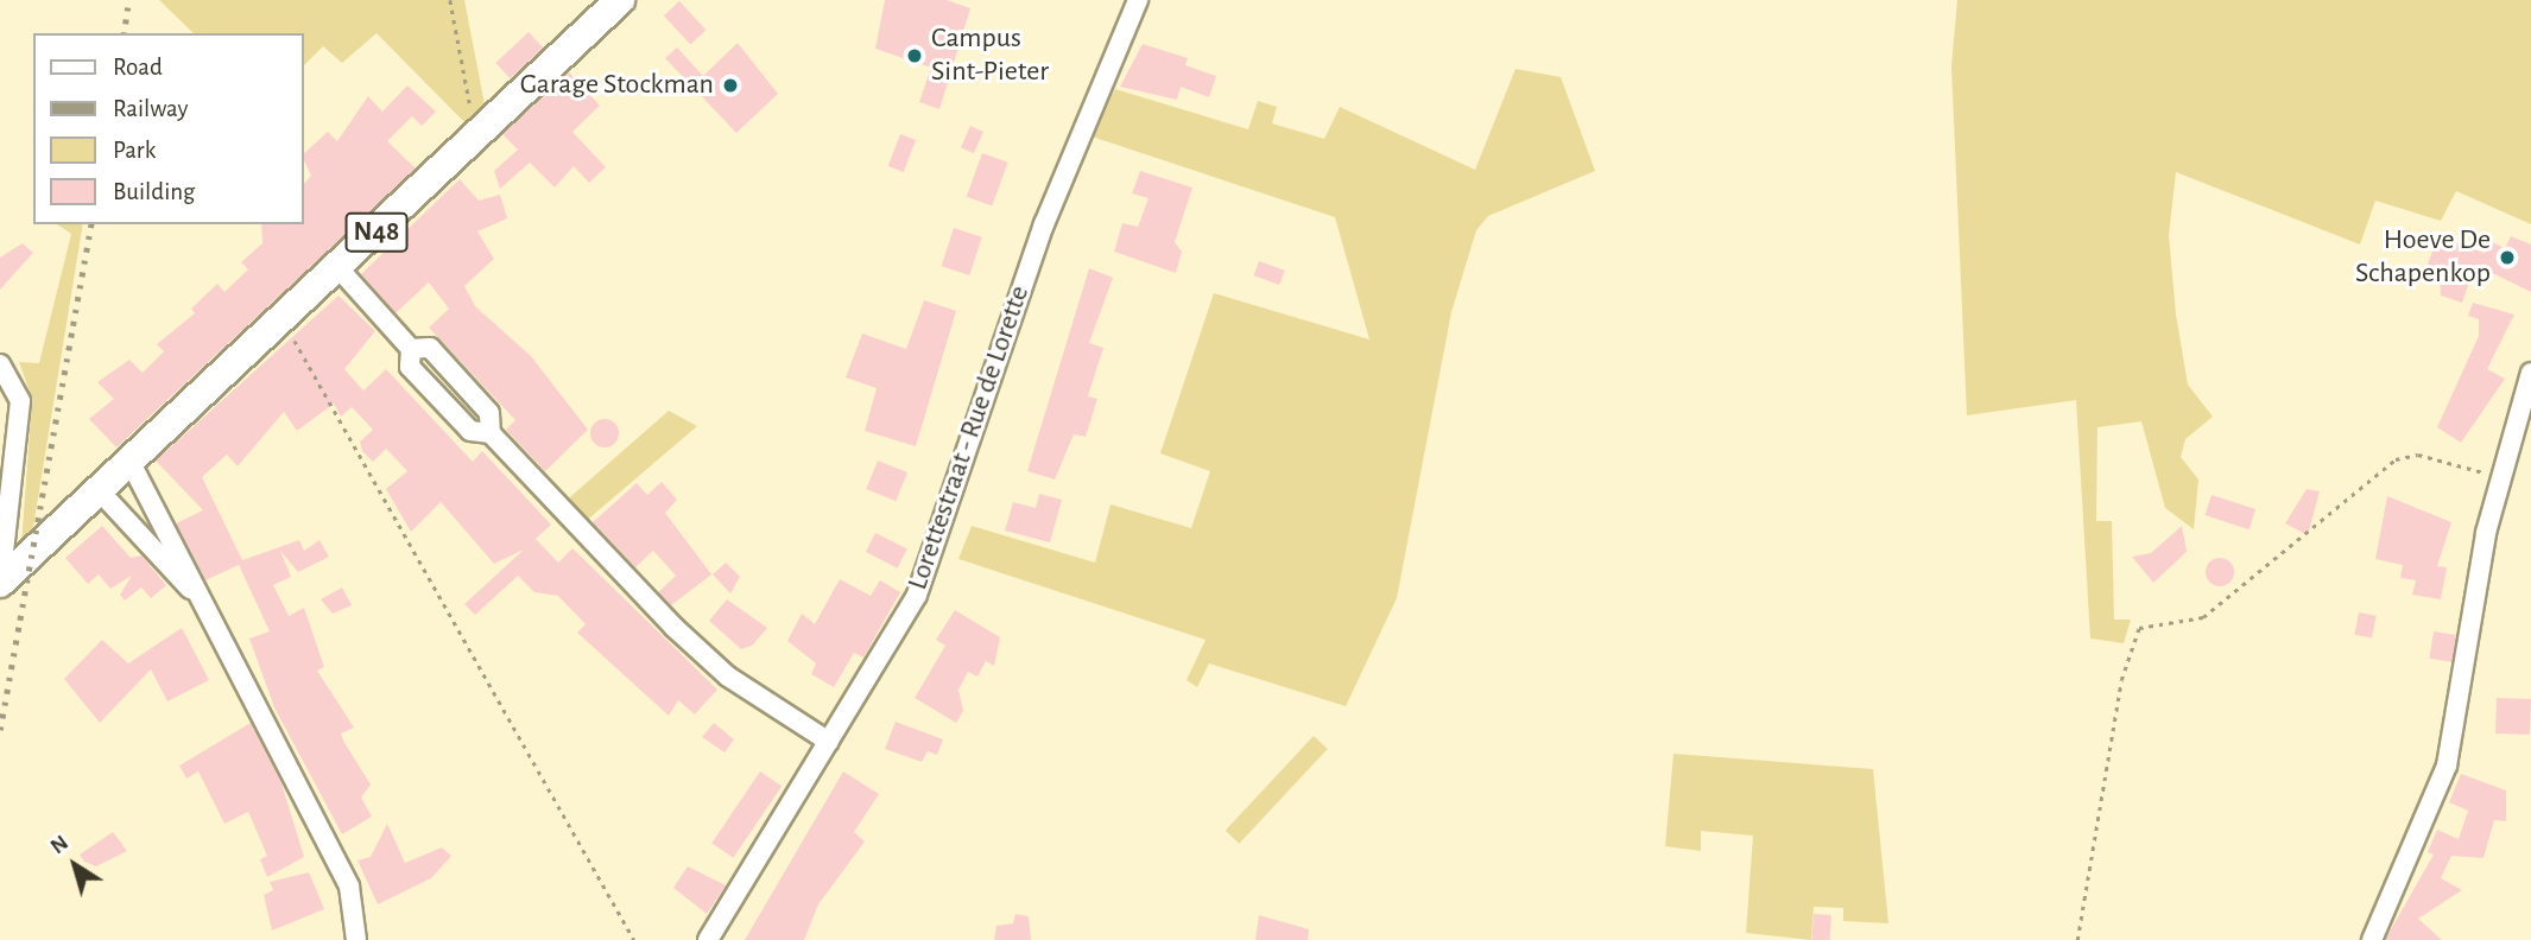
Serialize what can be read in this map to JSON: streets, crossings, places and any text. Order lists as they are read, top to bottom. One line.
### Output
{"streets":{"main road":["N48"],"street":["Lorettestraat - Rue de Lorette"]},"places":["Campus Sint-Pieter","Garage Stockman","Hoeve De Schapenkop"],"legend":["Road","Railway","Park","Building"],"north":"top left"}
